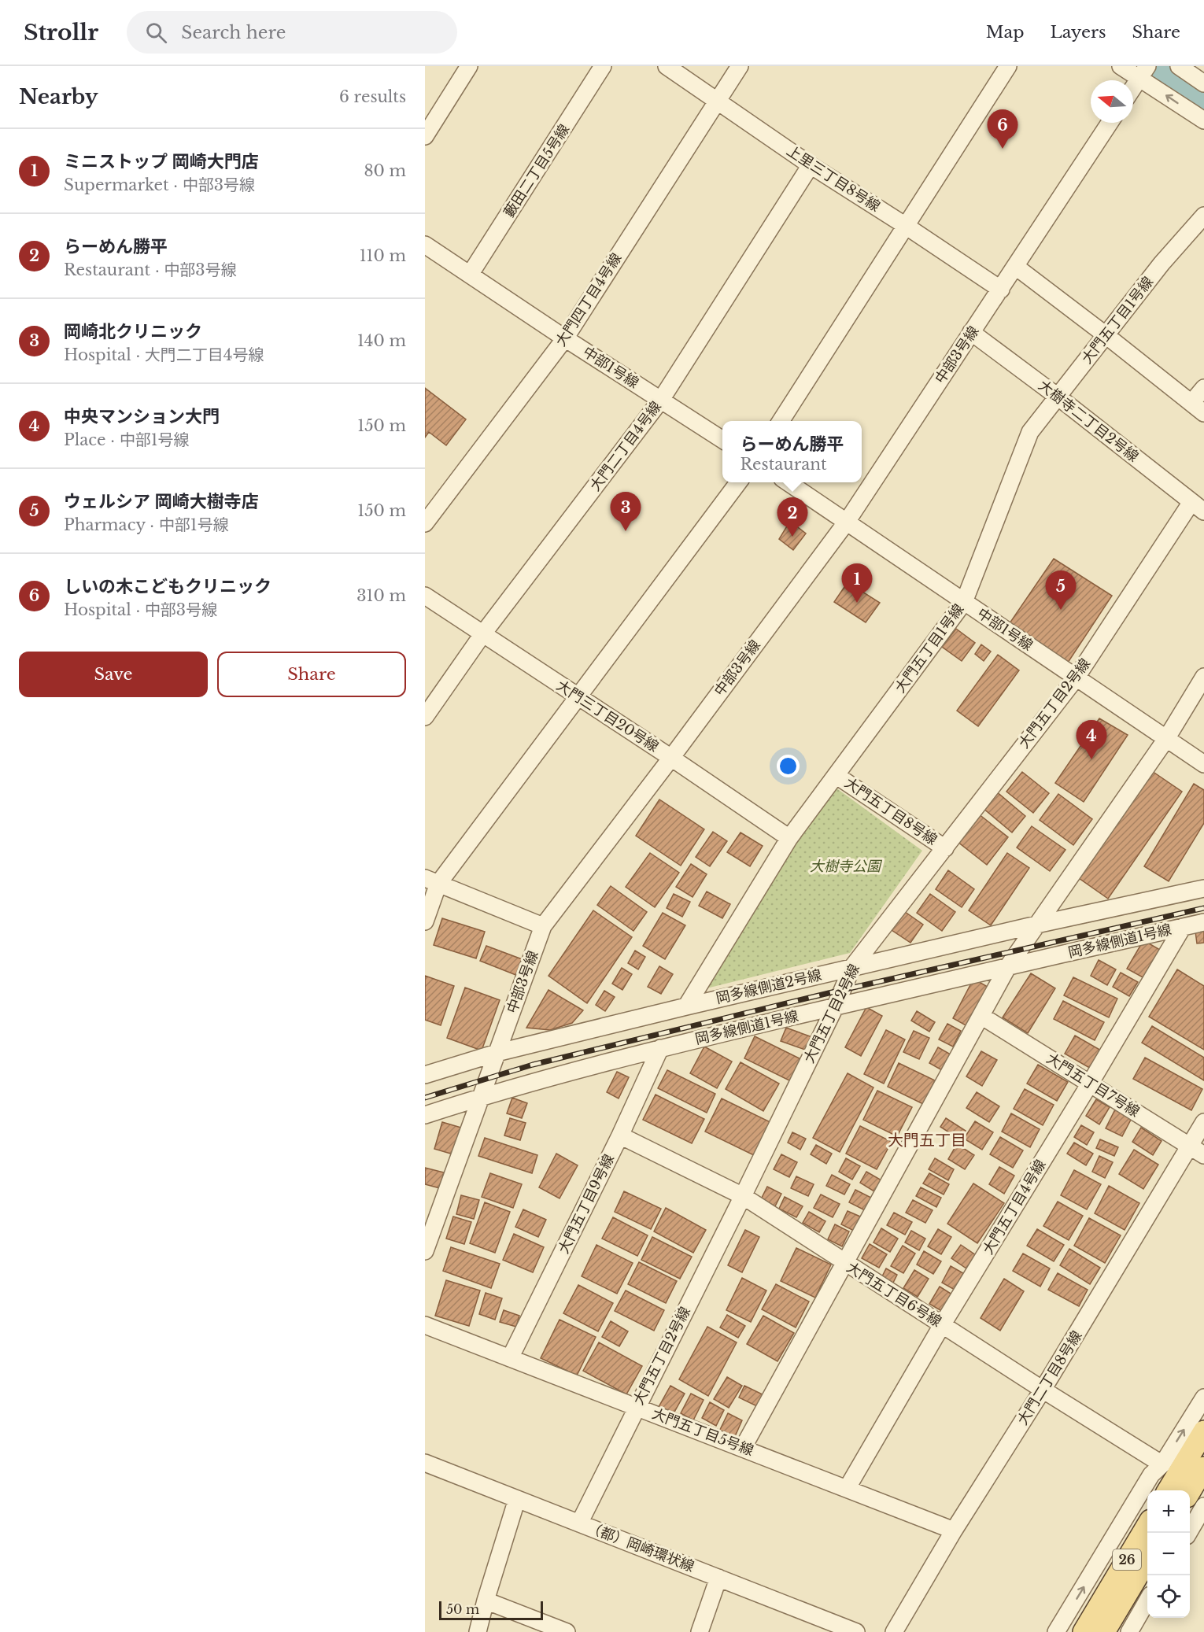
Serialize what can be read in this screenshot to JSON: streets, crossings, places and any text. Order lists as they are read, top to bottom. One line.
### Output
{"streets":{"main road":["26"],"street":["藪田二丁目5号線","上里三丁目8号線","大門四丁目4号線","大門五丁目1号線","中部3号線","中部1号線","大樹寺二丁目2号線","大門二丁目4号線","大門五丁目2号線","大門三丁目20号線","大門五丁目8号線","岡多線側道1号線","岡多線側道2号線","大門五丁目7号線","大門五丁目9号線","大門五丁目4号線","大門五丁目6号線","大門二丁目8号線","大門五丁目5号線","（都）岡崎環状線"]},"crossings":[["藪田二丁目5号線","中部1号線"],["上里三丁目8号線","大門四丁目4号線"],["上里三丁目8号線","中部3号線"],["上里三丁目8号線","大門二丁目4号線"],["大門四丁目4号線","中部1号線"],["大門五丁目1号線","中部1号線"],["大門五丁目1号線","大樹寺二丁目2号線"],["大門五丁目1号線","大門三丁目20号線"],["大門五丁目1号線","大門五丁目8号線"],["大門五丁目1号線","岡多線側道2号線"],["中部3号線","中部1号線"],["中部3号線","大樹寺二丁目2号線"],["中部3号線","大門三丁目20号線"],["中部3号線","岡多線側道1号線"],["中部3号線","岡多線側道2号線"],["中部1号線","大門二丁目4号線"],["中部1号線","大門五丁目2号線"],["大樹寺二丁目2号線","大門五丁目2号線"],["大門二丁目4号線","大門三丁目20号線"],["大門五丁目2号線","大門五丁目8号線"],["大門五丁目2号線","岡多線側道1号線"],["大門五丁目2号線","岡多線側道2号線"],["大門五丁目2号線","大門五丁目6号線"],["大門五丁目2号線","大門五丁目5号線"],["大門五丁目2号線","（都）岡崎環状線"],["岡多線側道1号線","大門五丁目9号線"],["岡多線側道1号線","大門五丁目4号線"],["大門五丁目7号線","大門五丁目4号線"],["大門五丁目7号線","大門二丁目8号線"],["大門五丁目9号線","大門五丁目6号線"],["大門五丁目9号線","大門五丁目5号線"],["大門五丁目4号線","大門五丁目6号線"],["大門五丁目4号線","大門五丁目5号線"],["大門五丁目6号線","大門二丁目8号線"],["大門二丁目8号線","大門五丁目5号線"]],"districts":["大門五丁目"],"parks":["大樹寺公園"],"scale_bar":"50 m","north":"left","page":{"header":"Strollr","search":"Search here","nav":["Map","Layers","Share"],"heading":["Nearby","6 results"],"pins":["6","3","2","1","5","4"],"list":[{"mark":"1","name":"ミニストップ 岡崎大門店","note":"Supermarket · 中部3号線","value":"80 m"},{"mark":"2","name":"らーめん勝平","note":"Restaurant · 中部3号線","value":"110 m"},{"mark":"3","name":"岡崎北クリニック","note":"Hospital · 大門二丁目4号線","value":"140 m"},{"mark":"4","name":"中央マンション大門","note":"Place · 中部1号線","value":"150 m"},{"mark":"5","name":"ウェルシア 岡崎大樹寺店","note":"Pharmacy · 中部1号線","value":"150 m"},{"mark":"6","name":"しいの木こどもクリニック","note":"Hospital · 中部3号線","value":"310 m"}],"popup":["らーめん勝平","Restaurant"],"buttons":["Save","Share"],"map_buttons":["+","−"],"scale":"50 m"}}
